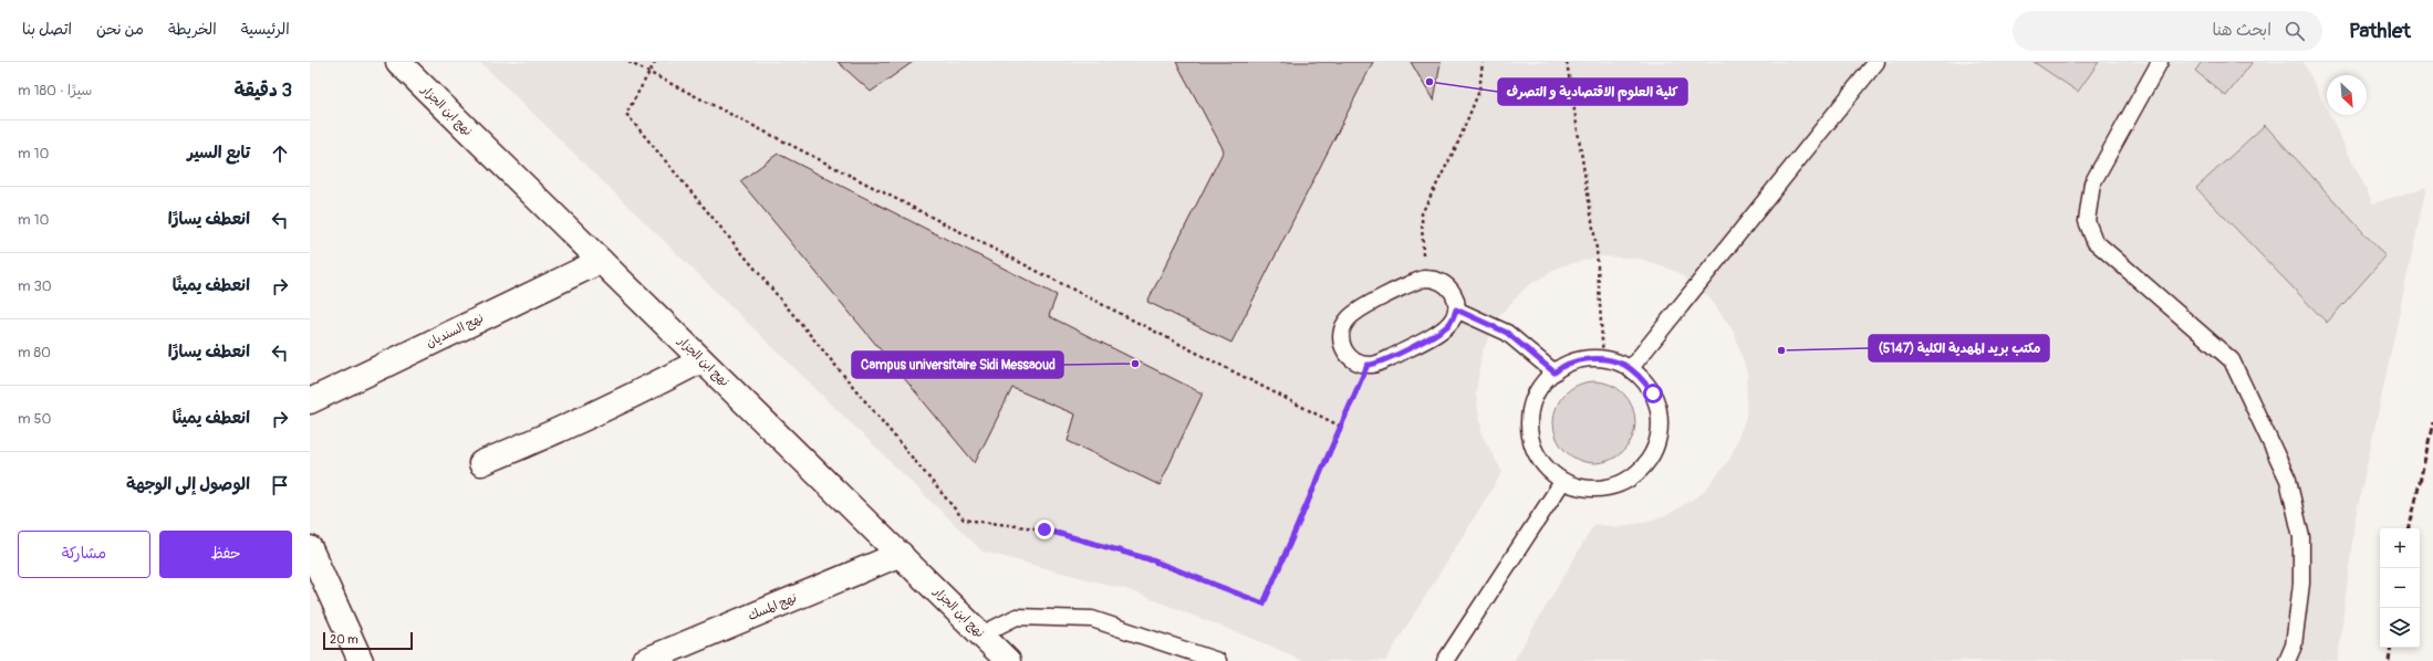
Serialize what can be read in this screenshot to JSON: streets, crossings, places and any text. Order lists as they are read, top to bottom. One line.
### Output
{"streets":{"street":["نهج ابن الجزار","نهج السنديان","نهج المسك"]},"crossings":[["نهج ابن الجزار","نهج السنديان"],["نهج ابن الجزار","نهج المسك"]],"places":["كلية العلوم الاقتصادية و التصرف","مكتب بريد المهدية الكلية (5147)","Campus universitaire Sidi Messaoud"],"scale_bar":"20 m","north":"bottom right","page":{"header":"Pathlet","search":"ابحث هنا","nav":["الرئيسية","الخريطة","من نحن","اتصل بنا"],"heading":["3 دقيقة","سيرًا · 180 m"],"list":[["تابع السير","10 m"],["انعطف يسارًا","10 m"],["انعطف يمينًا","30 m"],["انعطف يسارًا","80 m"],["انعطف يمينًا","50 m"],"الوصول إلى الوجهة"],"buttons":["حفظ","مشاركة"],"map_buttons":["+","−"],"scale":"20 m"}}
